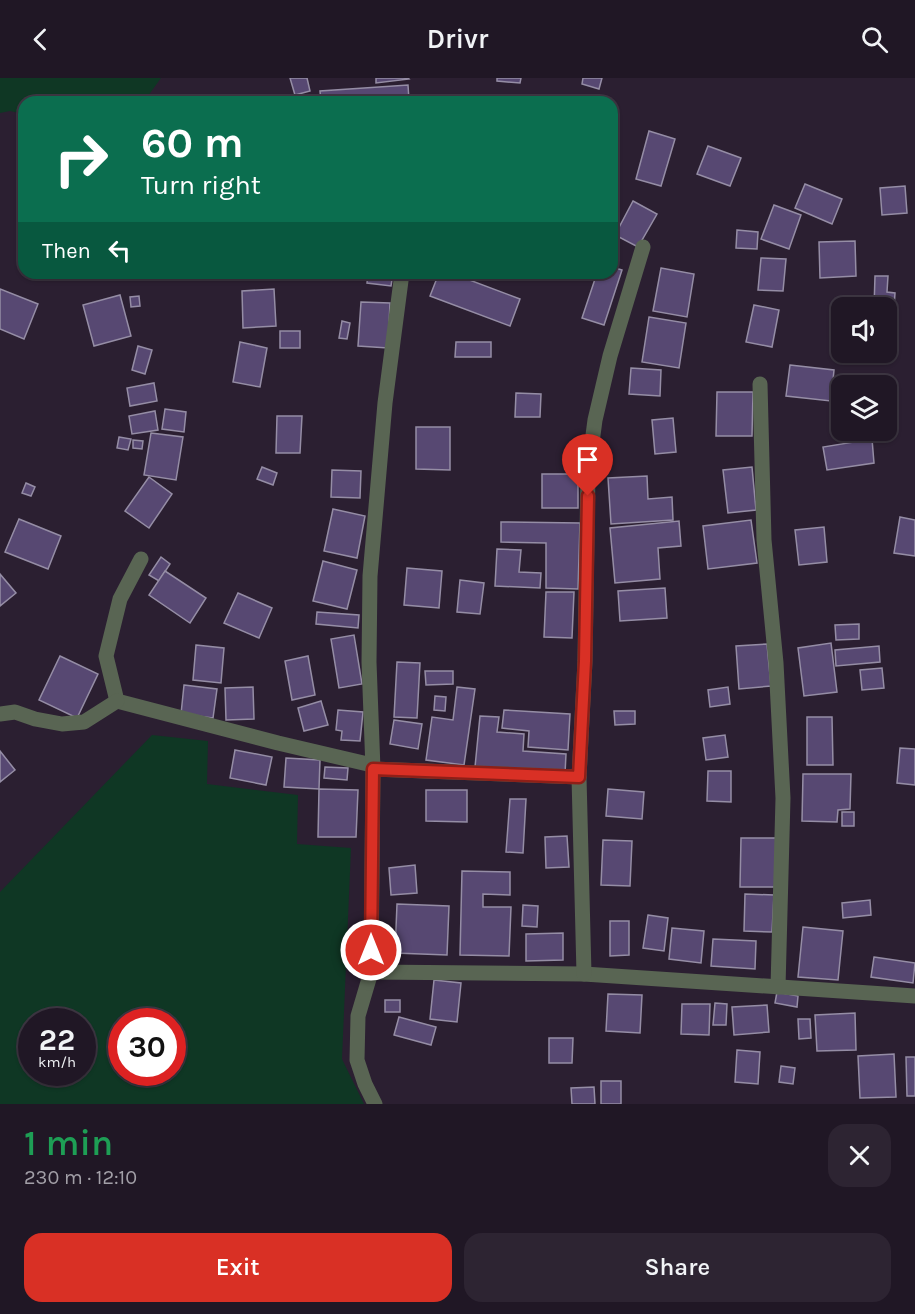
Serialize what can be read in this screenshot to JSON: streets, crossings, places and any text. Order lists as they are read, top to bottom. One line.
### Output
{"page":{"header":"Drivr","turn":["60 m","Turn right"],"then":"Then","speed":"22 km/h","limit":"30","heading":["1 min","230 m · 12:10"],"buttons":["Exit","Share"]}}
